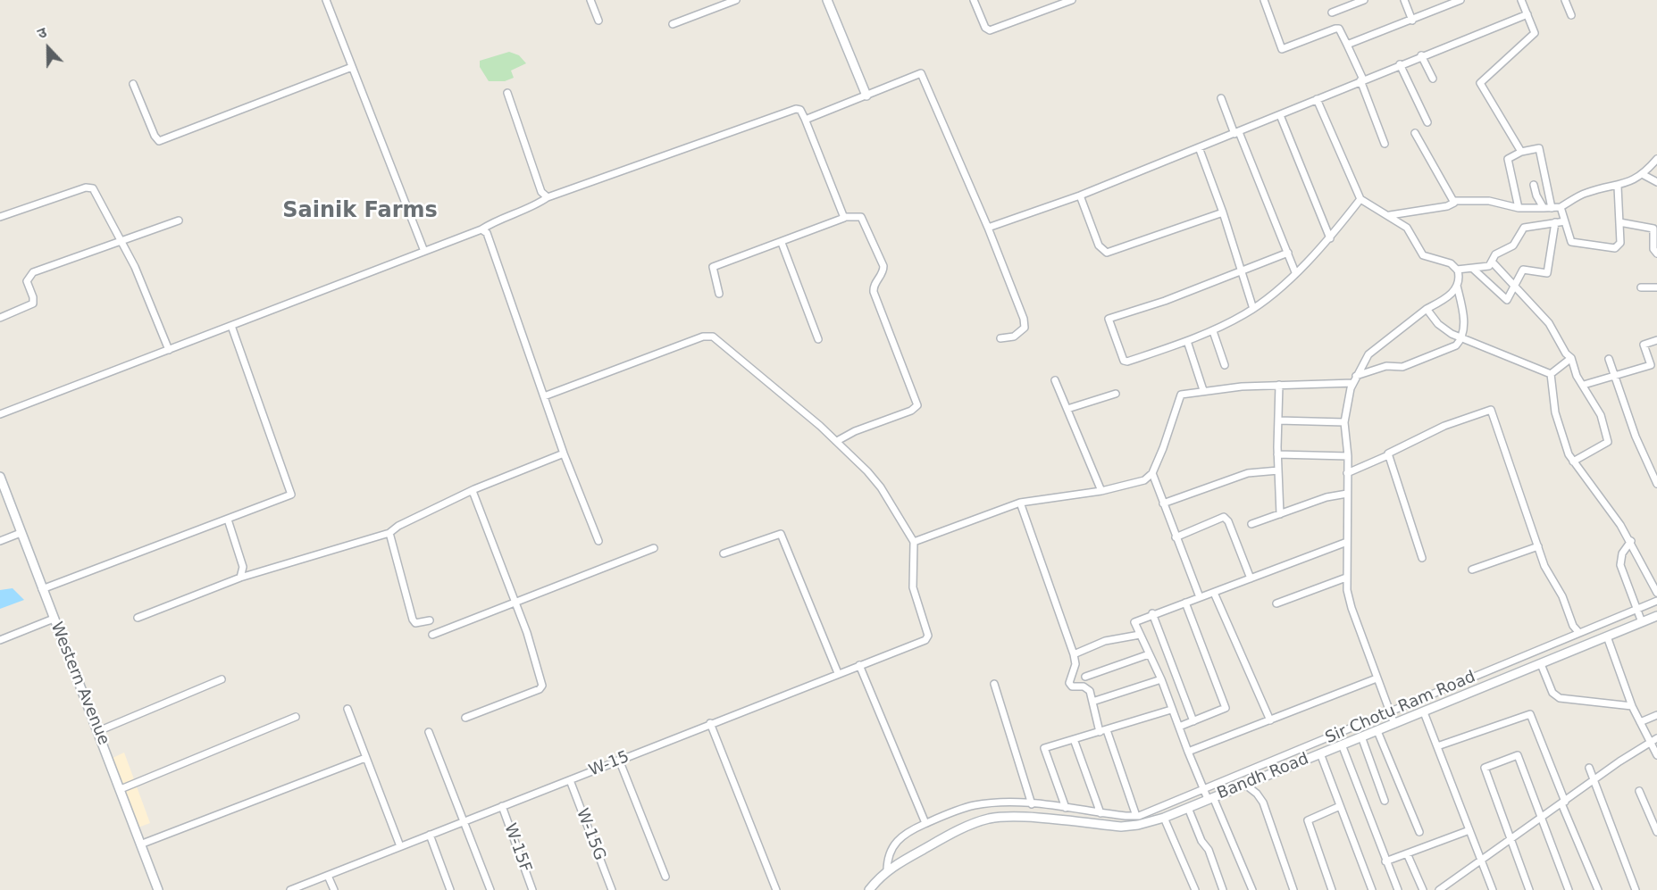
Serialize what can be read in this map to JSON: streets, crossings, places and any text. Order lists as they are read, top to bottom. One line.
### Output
{"streets":{"street":["Western Avenue","Sir Chotu Ram Road","W-15","Bandh Road","W-15G","W-15F"]},"crossings":[["Sir Chotu Ram Road","Bandh Road"],["W-15","W-15G"],["W-15","W-15F"]],"districts":["Sainik Farms"],"north":"top"}
